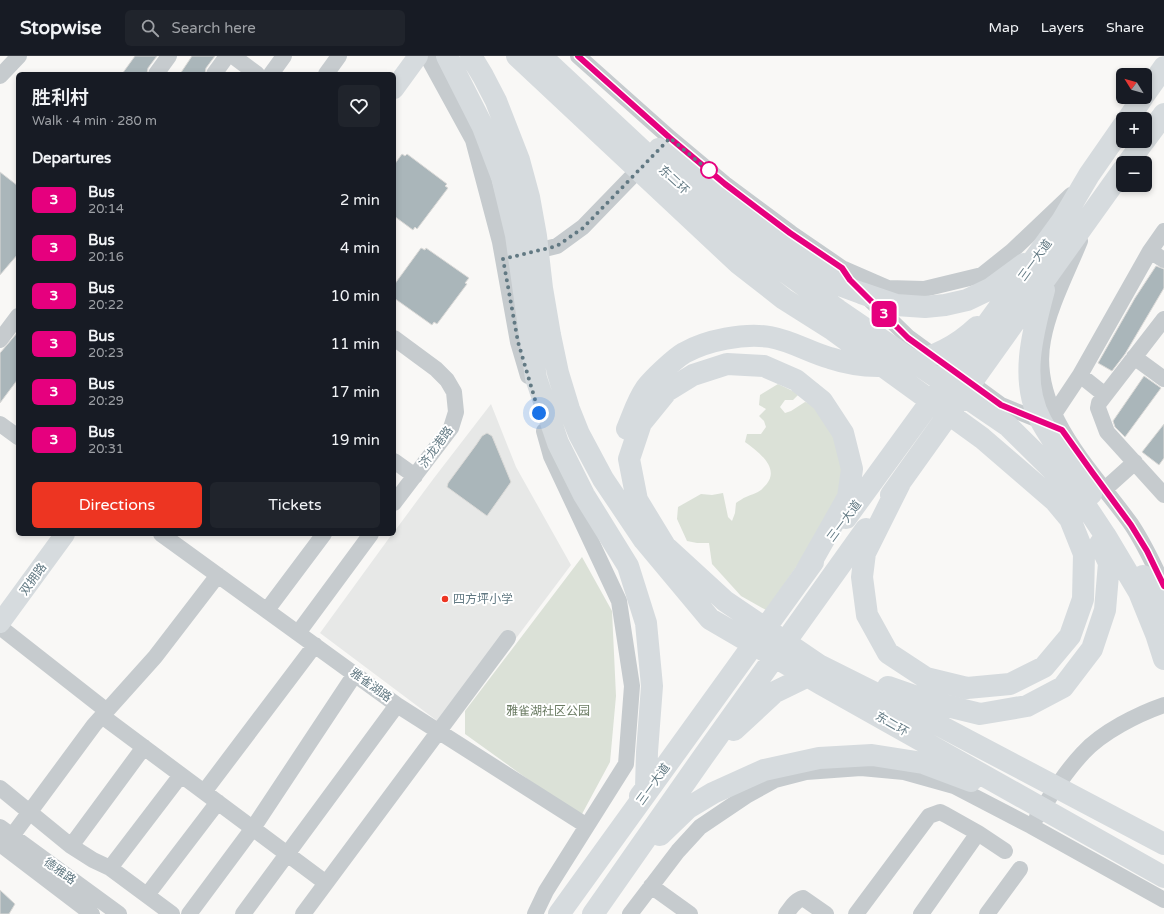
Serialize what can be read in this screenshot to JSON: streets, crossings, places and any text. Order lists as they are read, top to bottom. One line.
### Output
{"streets":{"highway":["东二环","三一大道"],"main road":["双拥路"],"street":["济龙港路","雅雀湖路","德雅路"]},"parks":["雅雀湖社区公园"],"places":["四方坪小学"],"lines":["bus line 3"],"north":"top left","page":{"header":"Stopwise","search":"Search here","nav":["Map","Layers","Share"],"on_map":"3","map_buttons":["+","−"],"heading":[["胜利村","Walk · 4 min · 280 m"],"Departures"],"list":[{"mark":"3","name":"Bus","note":"20:14","value":"2 min"},{"mark":"3","name":"Bus","note":"20:16","value":"4 min"},{"mark":"3","name":"Bus","note":"20:22","value":"10 min"},{"mark":"3","name":"Bus","note":"20:23","value":"11 min"},{"mark":"3","name":"Bus","note":"20:29","value":"17 min"},{"mark":"3","name":"Bus","note":"20:31","value":"19 min"}],"buttons":["Directions","Tickets"]}}
